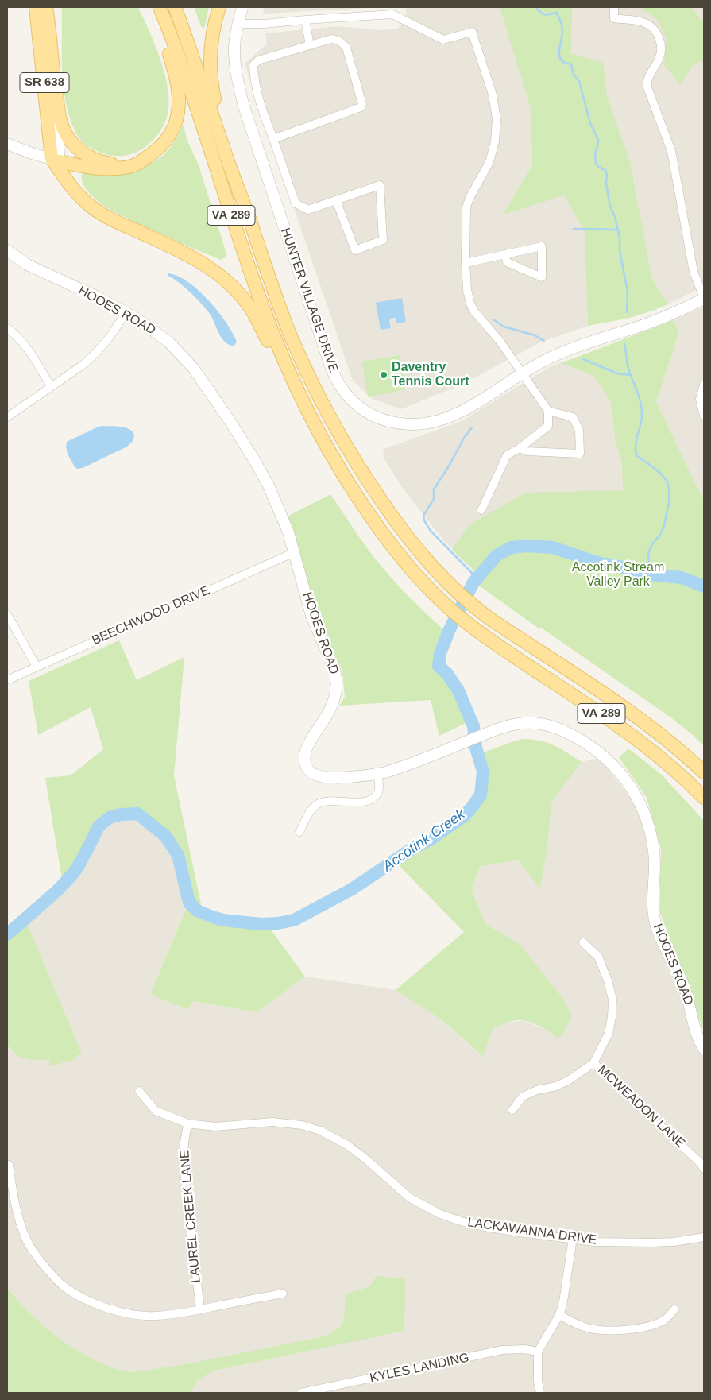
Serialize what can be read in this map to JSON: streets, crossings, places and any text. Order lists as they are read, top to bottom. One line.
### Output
{"streets":{"main road":["SR 638","VA 289"],"street":["HUNTER VILLAGE DRIVE","HOOES ROAD","BEECHWOOD DRIVE","MCWEADON LANE","LAUREL CREEK LANE","LACKAWANNA DRIVE","KYLES LANDING"]},"crossings":[["HOOES ROAD","BEECHWOOD DRIVE"],["LAUREL CREEK LANE","LACKAWANNA DRIVE"]],"water":["Accotink Creek"],"parks":["Accotink Stream Valley Park"],"places":["Daventry Tennis Court"]}
